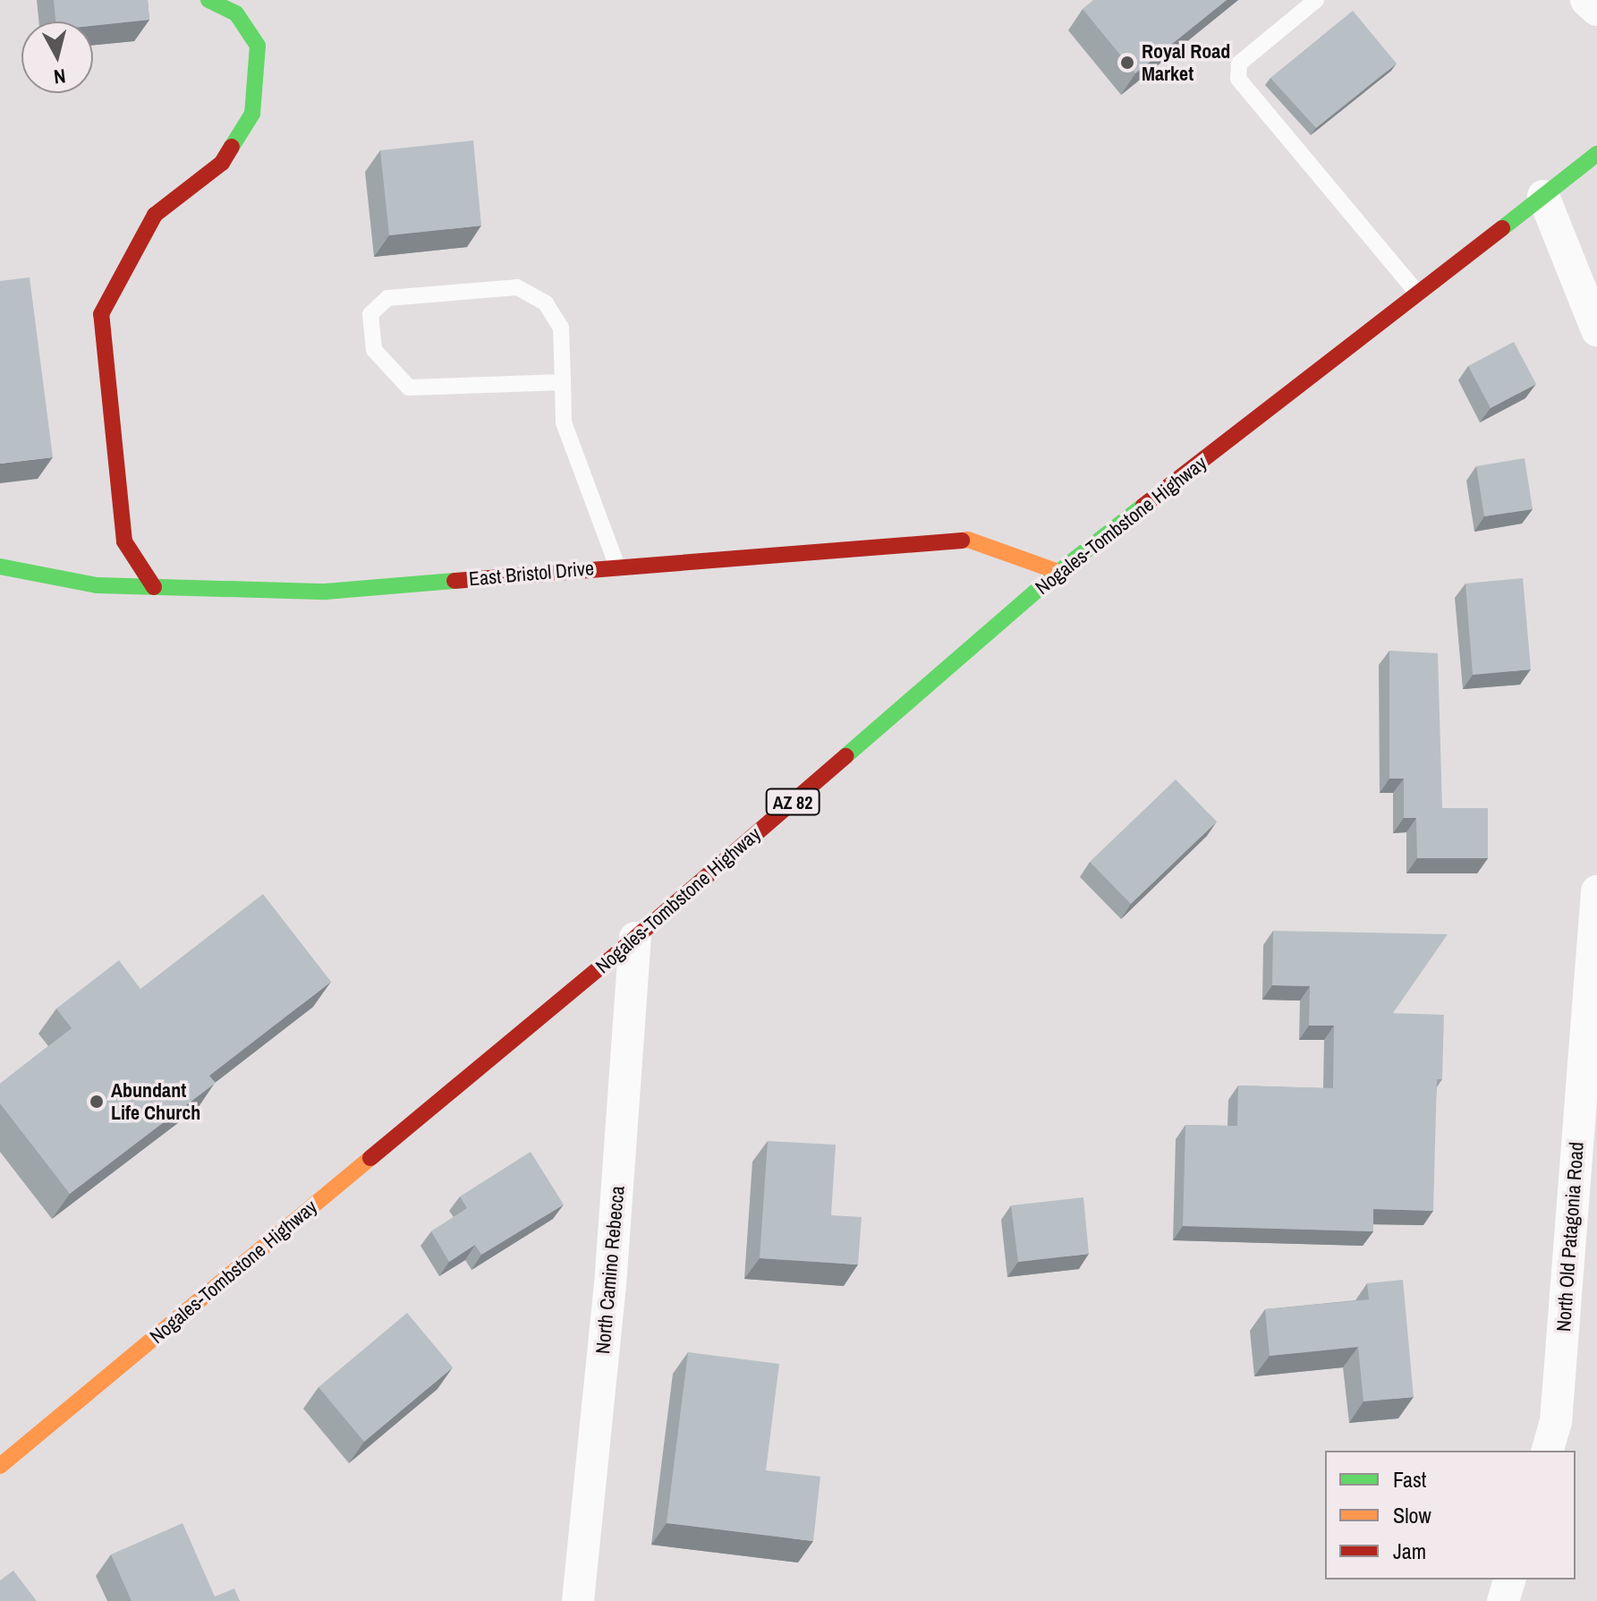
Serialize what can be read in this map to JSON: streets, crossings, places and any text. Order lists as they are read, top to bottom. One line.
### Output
{"streets":{"main road":["Nogales-Tombstone Highway","East Bristol Drive","AZ 82"],"street":["North Old Patagonia Road","North Camino Rebecca"]},"crossings":[["Nogales-Tombstone Highway","East Bristol Drive"],["Nogales-Tombstone Highway","North Camino Rebecca"]],"places":["Royal Road Market","Abundant Life Church"],"legend":["Fast","Slow","Jam"],"north":"bottom"}
